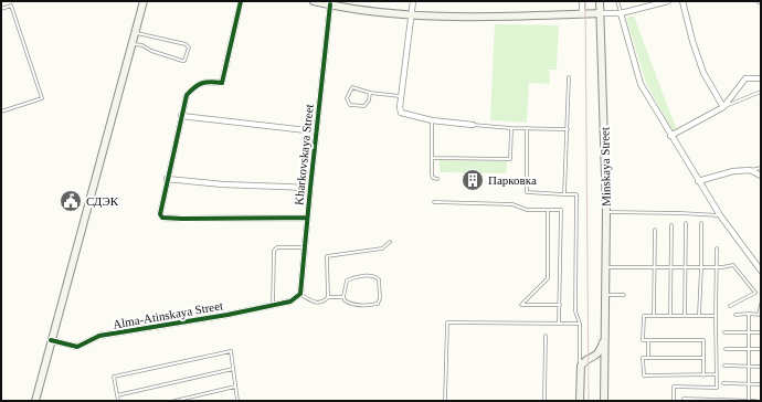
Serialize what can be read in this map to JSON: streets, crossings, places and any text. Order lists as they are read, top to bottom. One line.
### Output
{"streets":{"main road":["Minskaya Street"],"street":["Kharkovskaya Street","Alma-Atinskaya Street"]},"crossings":[["Kharkovskaya Street","Alma-Atinskaya Street"]],"places":{"building":["Парковка"],"public building":["СДЭК"]}}
